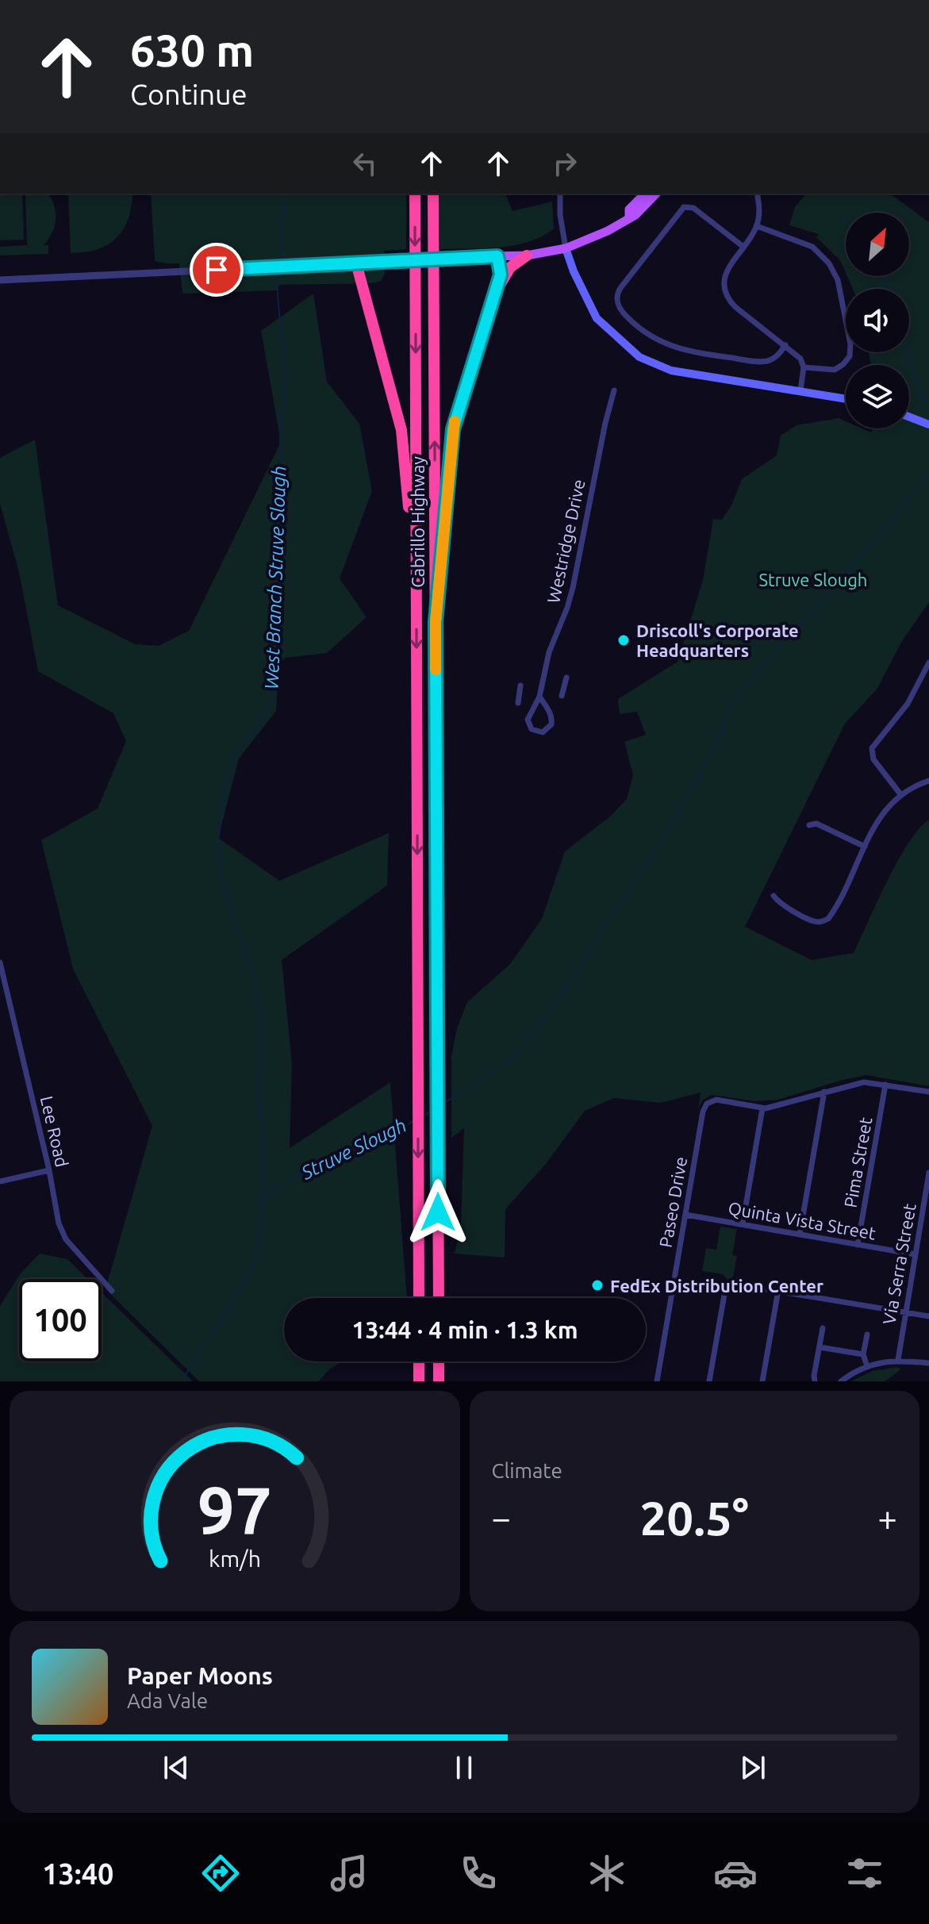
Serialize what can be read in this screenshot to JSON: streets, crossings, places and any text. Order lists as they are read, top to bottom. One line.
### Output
{"streets":{"highway":["Cabrillo Highway"],"street":["Westridge Drive","Lee Road","Pima Street","Paseo Drive","Quinta Vista Street","Via Serra Street"]},"crossings":[["Pima Street","Quinta Vista Street"],["Paseo Drive","Quinta Vista Street"],["Quinta Vista Street","Via Serra Street"]],"water":["West Branch Struve Slough","Struve Slough"],"parks":["Struve Slough"],"places":["Driscoll's Corporate Headquarters","FedEx Distribution Center"],"north":"top right","page":{"turn":["630 m","Continue"],"limit":"100","trip":"13:44 · 4 min · 1.3 km","tile":"Climate","heat":["−","20.5°","+"],"song":["Paper Moons","Ada Vale"],"tabs":"13:40","gauge":["97","km/h"]}}
